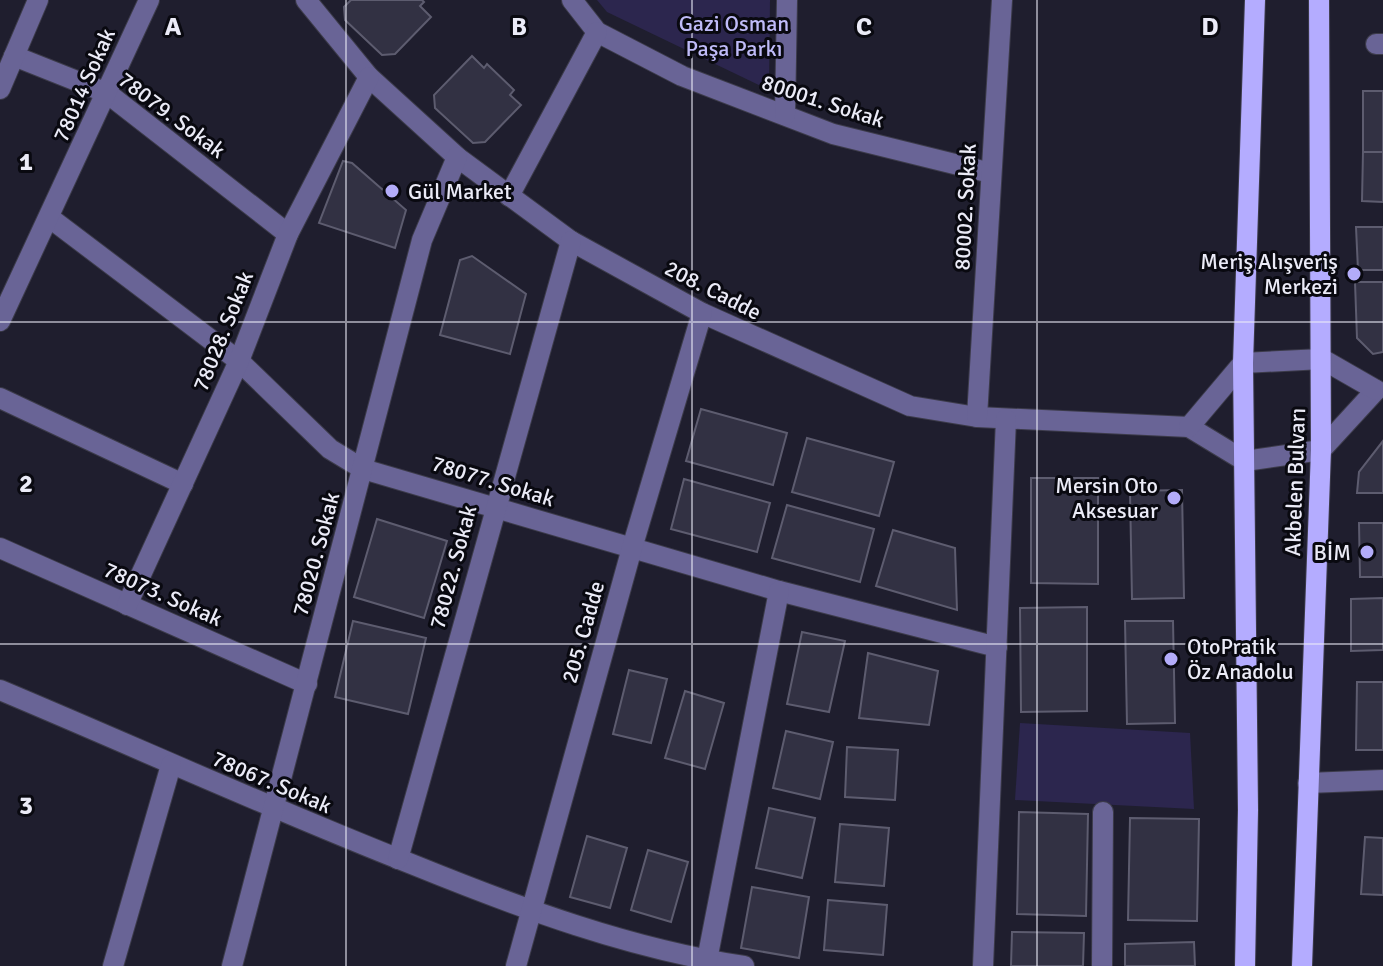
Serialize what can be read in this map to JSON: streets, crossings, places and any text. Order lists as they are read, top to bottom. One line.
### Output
{"streets":{"main road":["Akbelen Bulvarı"],"street":["78014 Sokak","80001. Sokak","78079. Sokak","80002. Sokak","208. Cadde","78028. Sokak","78077. Sokak","78020. Sokak","78022. Sokak","78073. Sokak","205. Cadde","78067. Sokak"]},"crossings":[["78014 Sokak","78079. Sokak"],["78014 Sokak","78077. Sokak"],["80001. Sokak","80002. Sokak"],["78079. Sokak","78028. Sokak"],["80002. Sokak","208. Cadde"],["208. Cadde","78028. Sokak"],["208. Cadde","78020. Sokak"],["208. Cadde","78022. Sokak"],["208. Cadde","205. Cadde"],["78028. Sokak","78077. Sokak"],["78028. Sokak","78073. Sokak"],["78077. Sokak","78020. Sokak"],["78077. Sokak","78022. Sokak"],["78077. Sokak","205. Cadde"],["78020. Sokak","78073. Sokak"],["78020. Sokak","78067. Sokak"],["78022. Sokak","78067. Sokak"],["205. Cadde","78067. Sokak"]],"parks":["Gazi Osman Paşa Parkı"],"places":["Gül Market","Meriş Alışveriş Merkezi","Mersin Oto Aksesuar","BİM","OtoPratik Öz Anadolu"],"grid":{"columns":["A","B","C","D"],"rows":["1","2","3"]}}
